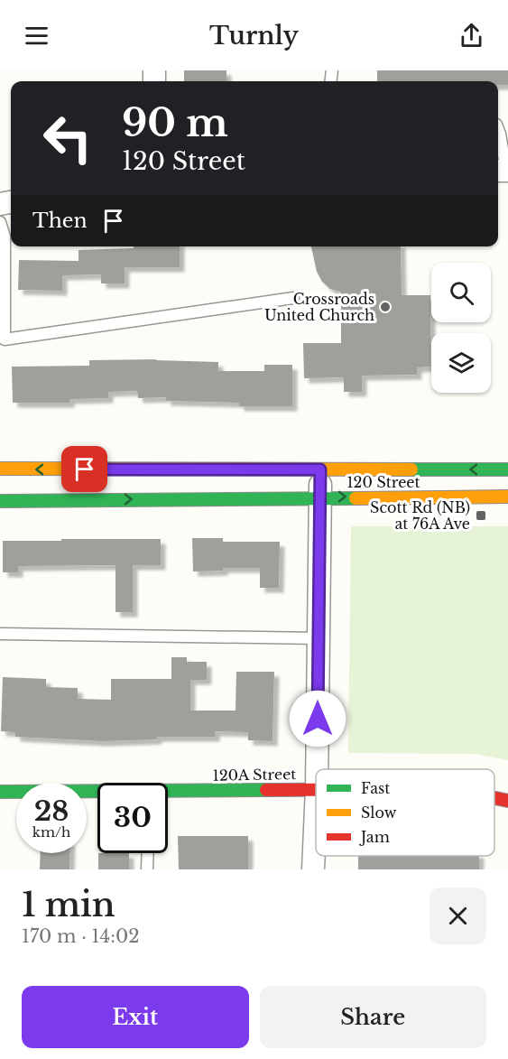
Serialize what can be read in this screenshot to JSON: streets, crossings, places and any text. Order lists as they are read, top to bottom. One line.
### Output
{"streets":{"main road":["120 Street","120A Street"]},"places":{"other":["Crossroads United Church"],"transit":["Scott Rd (NB) at 76A Ave"]},"legend":["Fast","Slow","Jam"],"page":{"header":"Turnly","turn":["90 m","120 Street"],"then":"Then","speed":"28 km/h","limit":"30","heading":["1 min","170 m · 14:02"],"buttons":["Exit","Share"]}}
